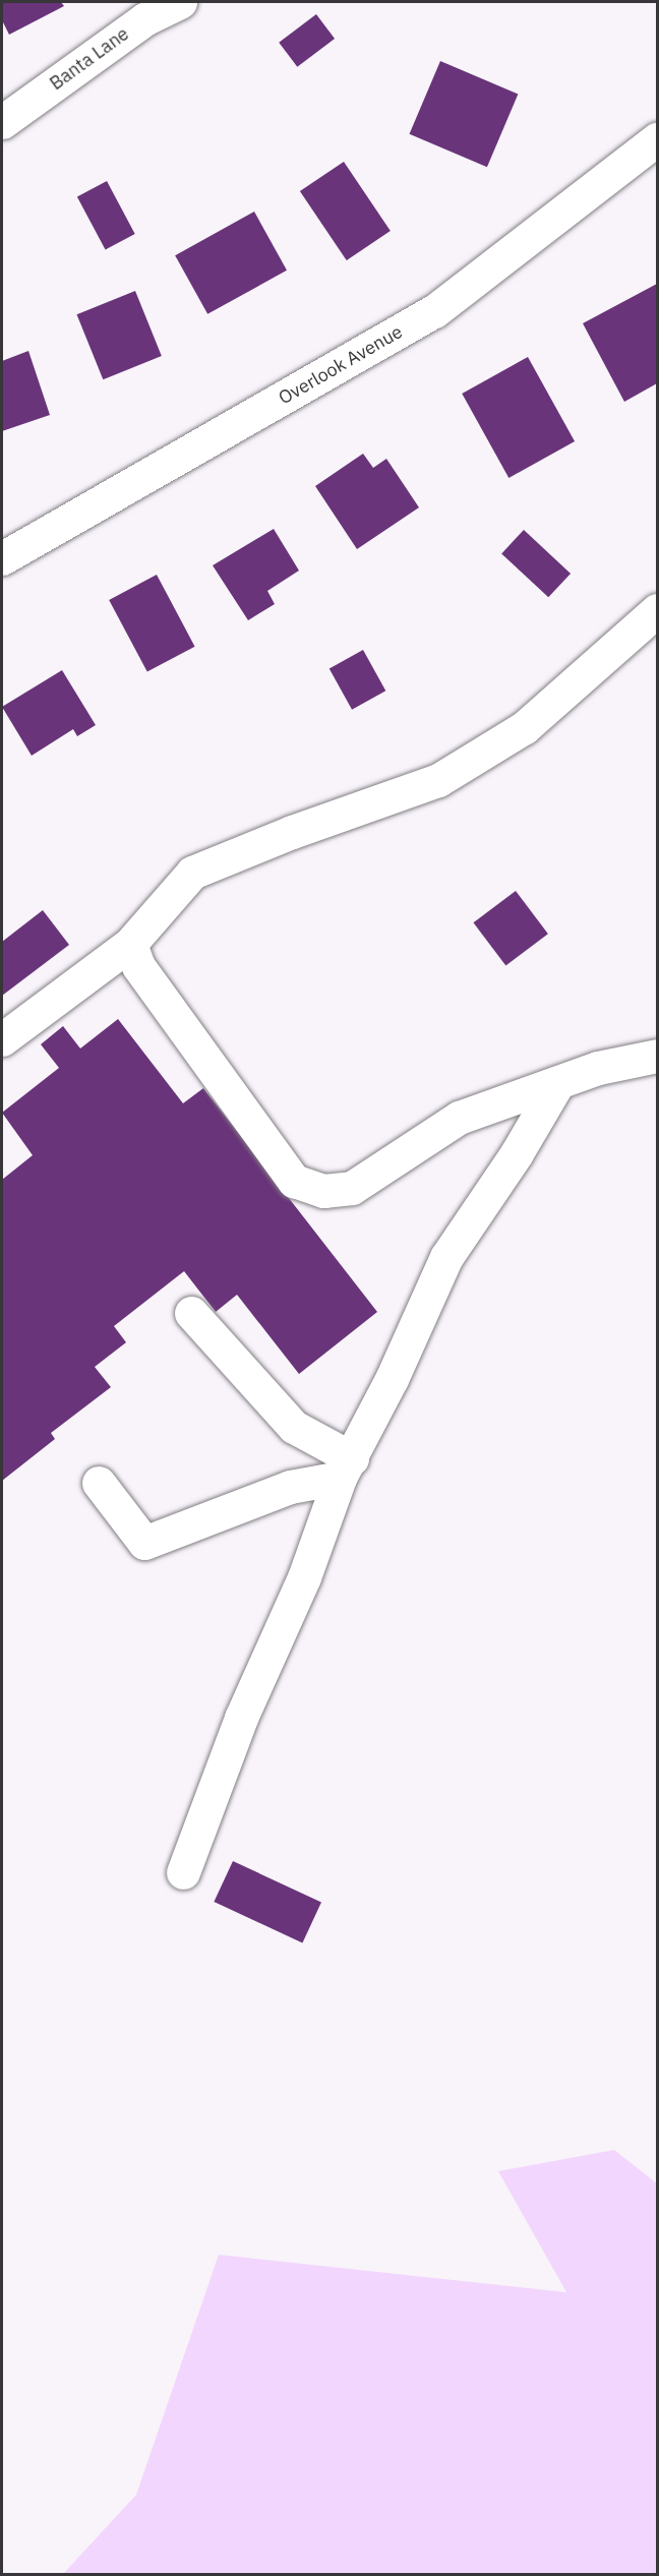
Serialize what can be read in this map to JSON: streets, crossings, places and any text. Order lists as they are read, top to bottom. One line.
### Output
{"streets":{"street":["Banta Lane","Overlook Avenue"]}}
